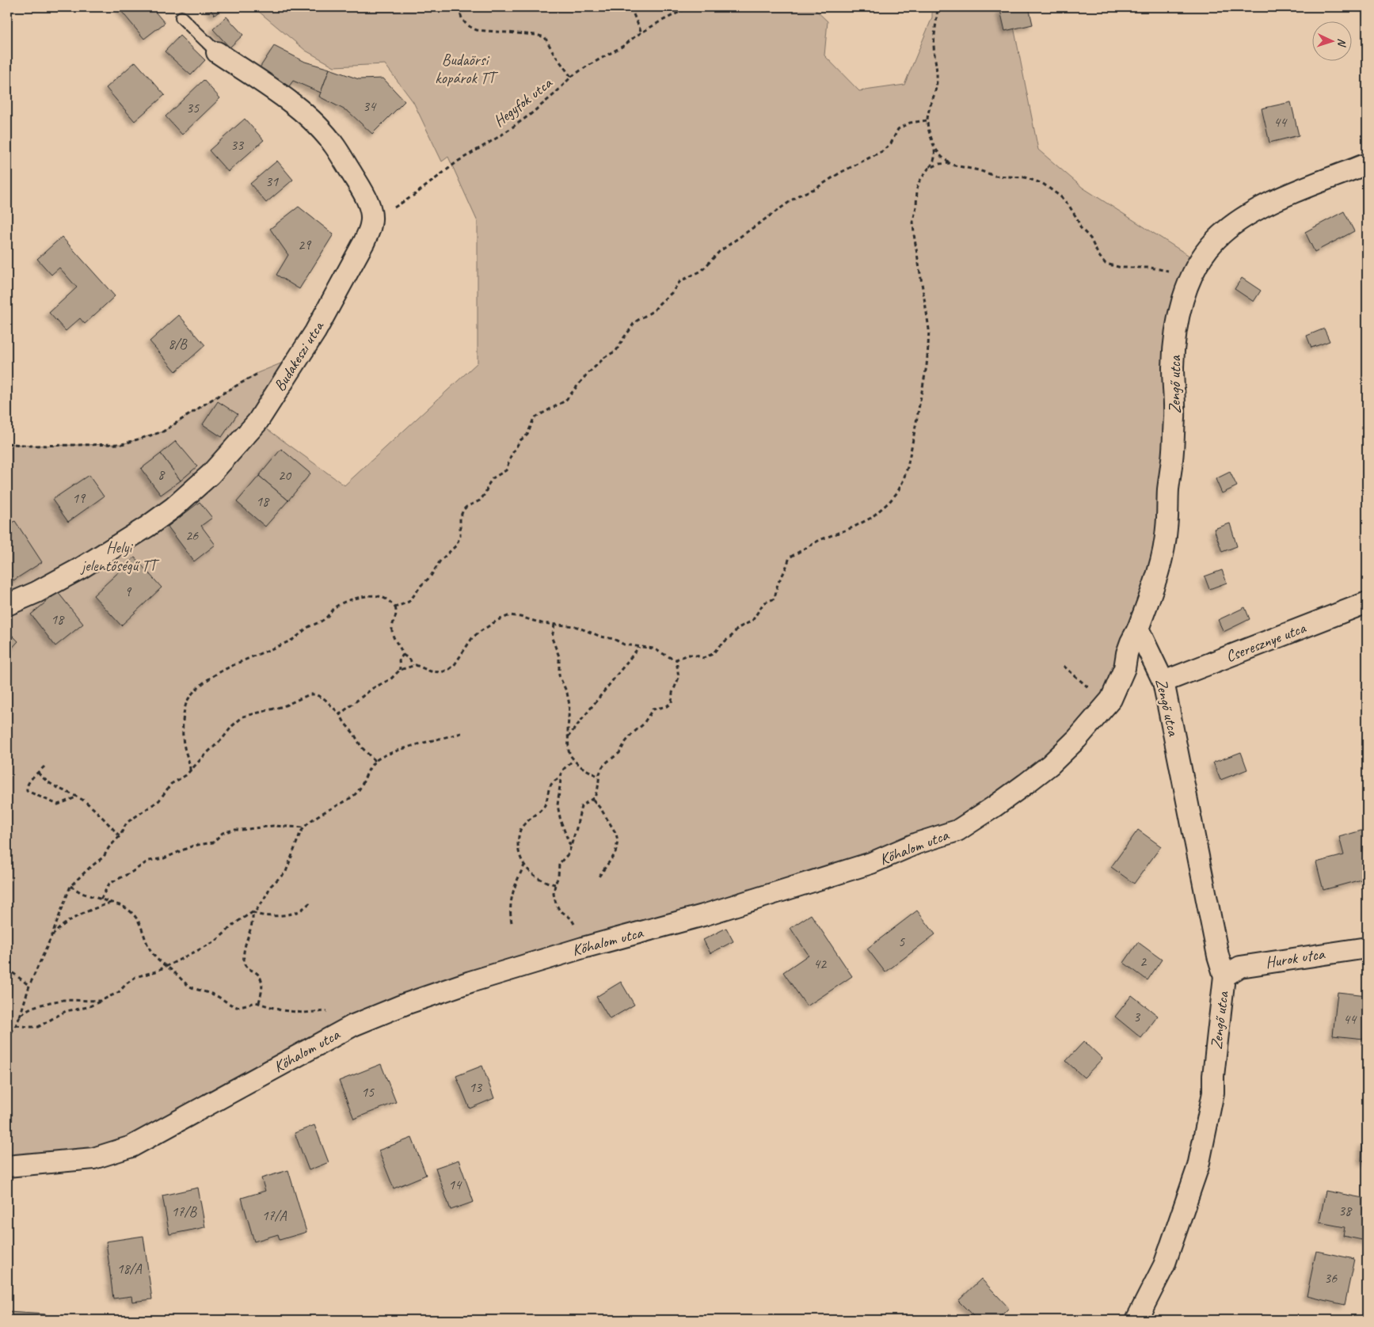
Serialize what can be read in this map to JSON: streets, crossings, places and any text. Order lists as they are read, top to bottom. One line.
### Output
{"streets":{"street":["Budakeszi utca","Zengő utca","Cseresznye utca","Kőhalom utca","Hurok utca"],"path":["Hegyfok utca"]},"crossings":[["Hegyfok utca","Budakeszi utca"],["Zengő utca","Cseresznye utca"],["Zengő utca","Kőhalom utca"],["Zengő utca","Hurok utca"]],"parks":["Budaörsi kopárok TT","Helyi jelentőségű TT"],"house_numbers":["34","35","44","33","31","29","8/B","8","20","19","18","26","9","18","5","2","42","3","44","13","15","14","38","17/B","17/A","18/A","36"],"north":"right"}
